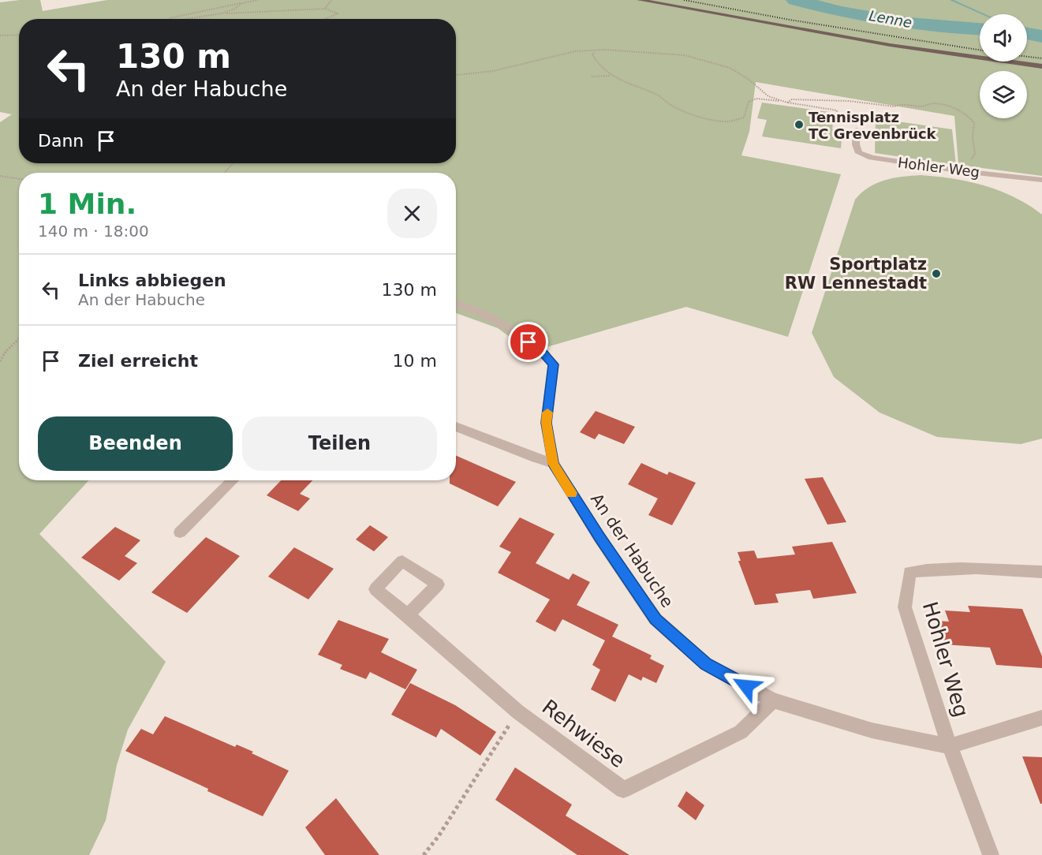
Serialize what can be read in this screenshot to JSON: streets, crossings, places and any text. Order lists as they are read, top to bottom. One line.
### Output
{"streets":{"street":["Hohler Weg","An der Habuche","Rehwiese"]},"crossings":[["Hohler Weg","An der Habuche"],["An der Habuche","Rehwiese"]],"water":["Lenne"],"places":["Tennisplatz TC Grevenbrück","Sportplatz RW Lennestadt"],"page":{"turn":["130 m","An der Habuche"],"then":"Dann","heading":["1 Min.","140 m · 18:00"],"list":[{"name":"Links abbiegen","note":"An der Habuche","value":"130 m"},{"name":"Ziel erreicht","value":"10 m"}],"buttons":["Beenden","Teilen"]}}
